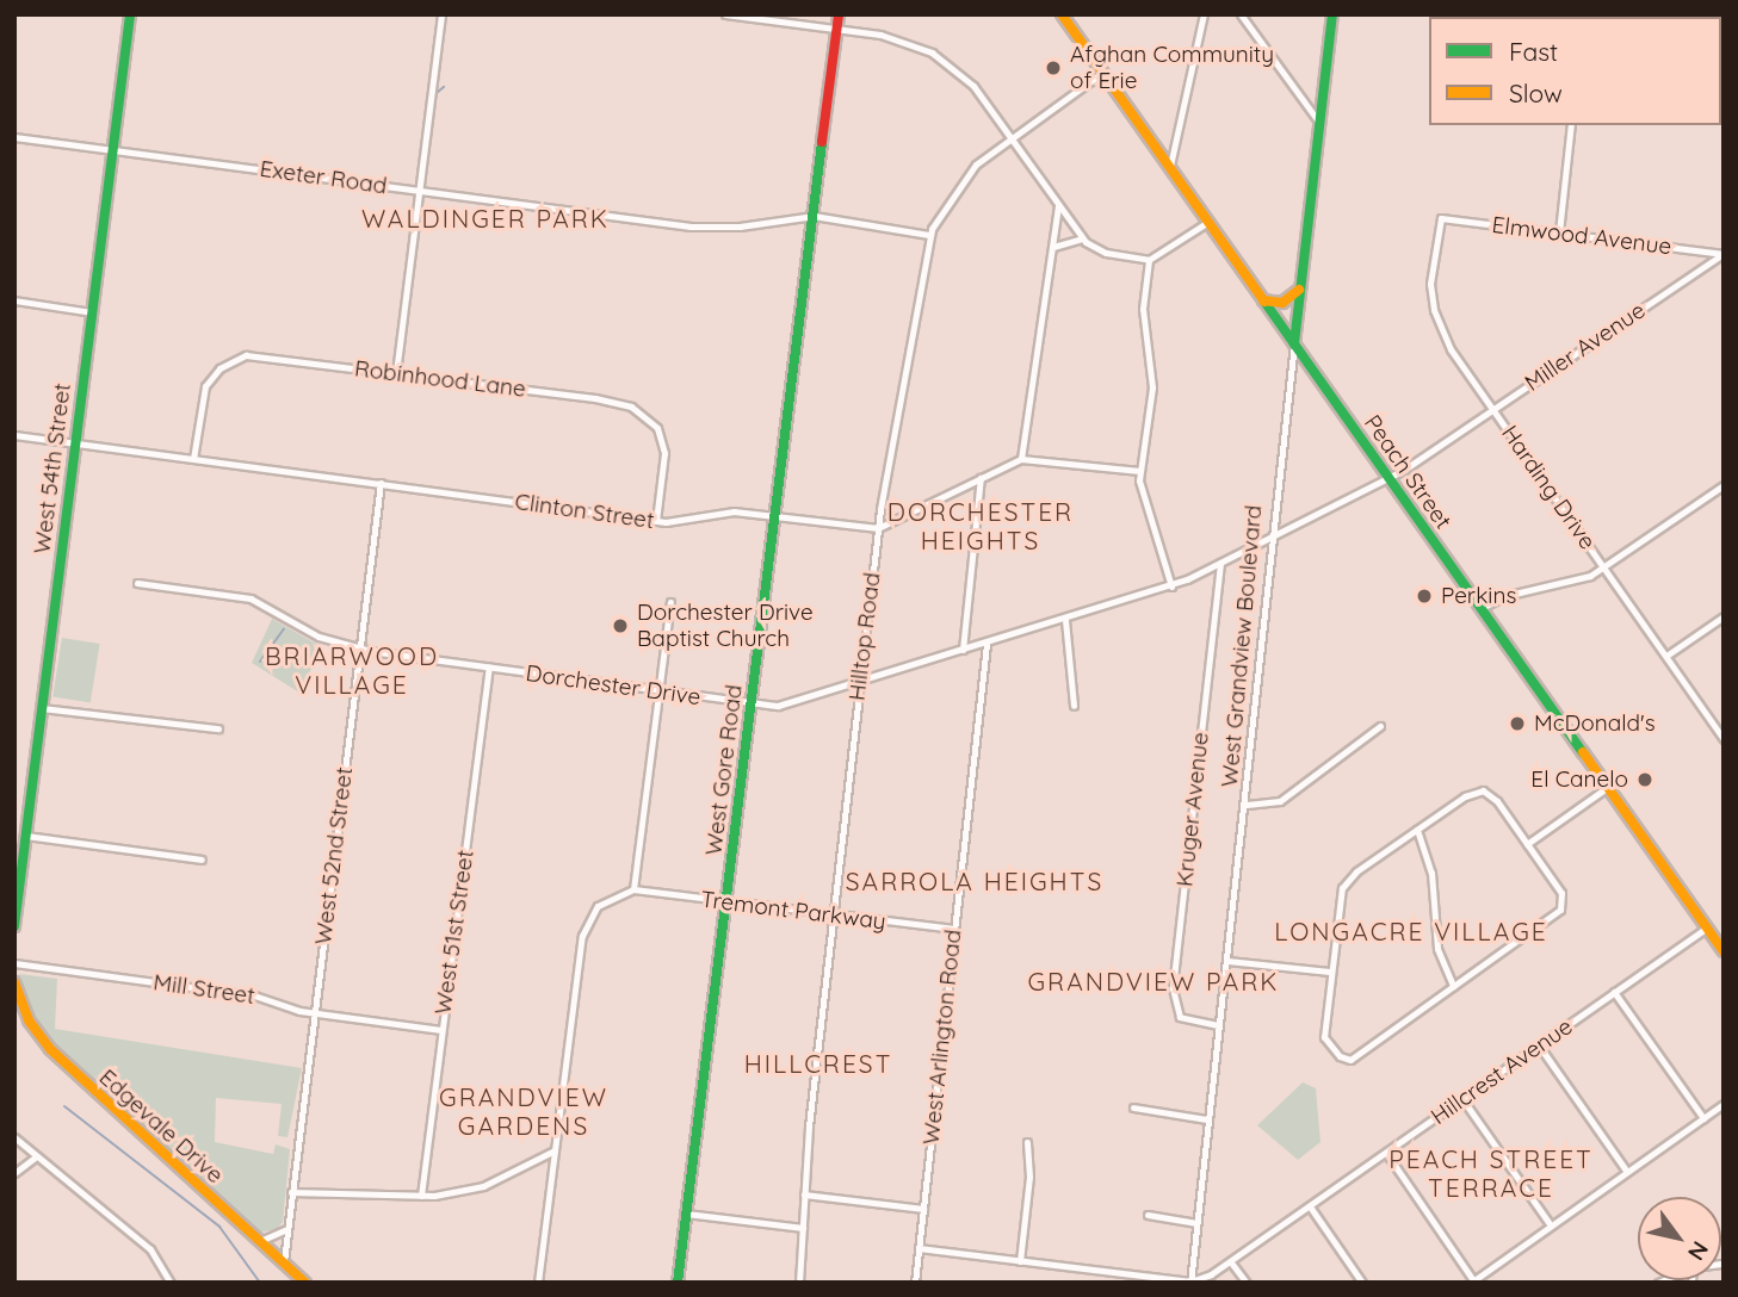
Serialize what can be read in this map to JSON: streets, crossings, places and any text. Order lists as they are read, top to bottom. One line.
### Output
{"streets":{"street":["Exeter Road","Elmwood Avenue","Miller Avenue","Robinhood Lane","West 54th Street","Peach Street","Harding Drive","Clinton Street","Hilltop Road","West Grandview Boulevard","Dorchester Drive","West Gore Road","Kruger Avenue","West 52nd Street","Tremont Parkway","West 51st Street","Mill Street","West Arlington Road","Hillcrest Avenue","Edgevale Drive"]},"crossings":[["Exeter Road","West 54th Street"],["Exeter Road","Hilltop Road"],["Exeter Road","West Gore Road"],["Elmwood Avenue","Miller Avenue"],["Elmwood Avenue","Harding Drive"],["Miller Avenue","Peach Street"],["Miller Avenue","Harding Drive"],["Miller Avenue","West Grandview Boulevard"],["Miller Avenue","Dorchester Drive"],["Robinhood Lane","Clinton Street"],["West 54th Street","Clinton Street"],["Peach Street","Hilltop Road"],["Peach Street","West Grandview Boulevard"],["Peach Street","Hillcrest Avenue"],["Clinton Street","Hilltop Road"],["Clinton Street","West Gore Road"],["Clinton Street","West 52nd Street"],["Hilltop Road","Dorchester Drive"],["Hilltop Road","Tremont Parkway"],["West Grandview Boulevard","Dorchester Drive"],["West Grandview Boulevard","Kruger Avenue"],["West Grandview Boulevard","Hillcrest Avenue"],["Dorchester Drive","West Gore Road"],["Dorchester Drive","Kruger Avenue"],["Dorchester Drive","West 52nd Street"],["Dorchester Drive","West 51st Street"],["Dorchester Drive","West Arlington Road"],["West Gore Road","Tremont Parkway"],["West 52nd Street","Mill Street"],["West 52nd Street","Edgevale Drive"],["Tremont Parkway","West Arlington Road"],["West 51st Street","Mill Street"]],"districts":["WALDINGER PARK","DORCHESTER HEIGHTS","BRIARWOOD VILLAGE","SARROLA HEIGHTS","LONGACRE VILLAGE","GRANDVIEW PARK","HILLCREST","GRANDVIEW GARDENS","PEACH STREET TERRACE"],"places":["Afghan Community of Erie","Perkins","Dorchester Drive Baptist Church","McDonald's","El Canelo"],"legend":["Fast","Slow"],"north":"bottom right"}
